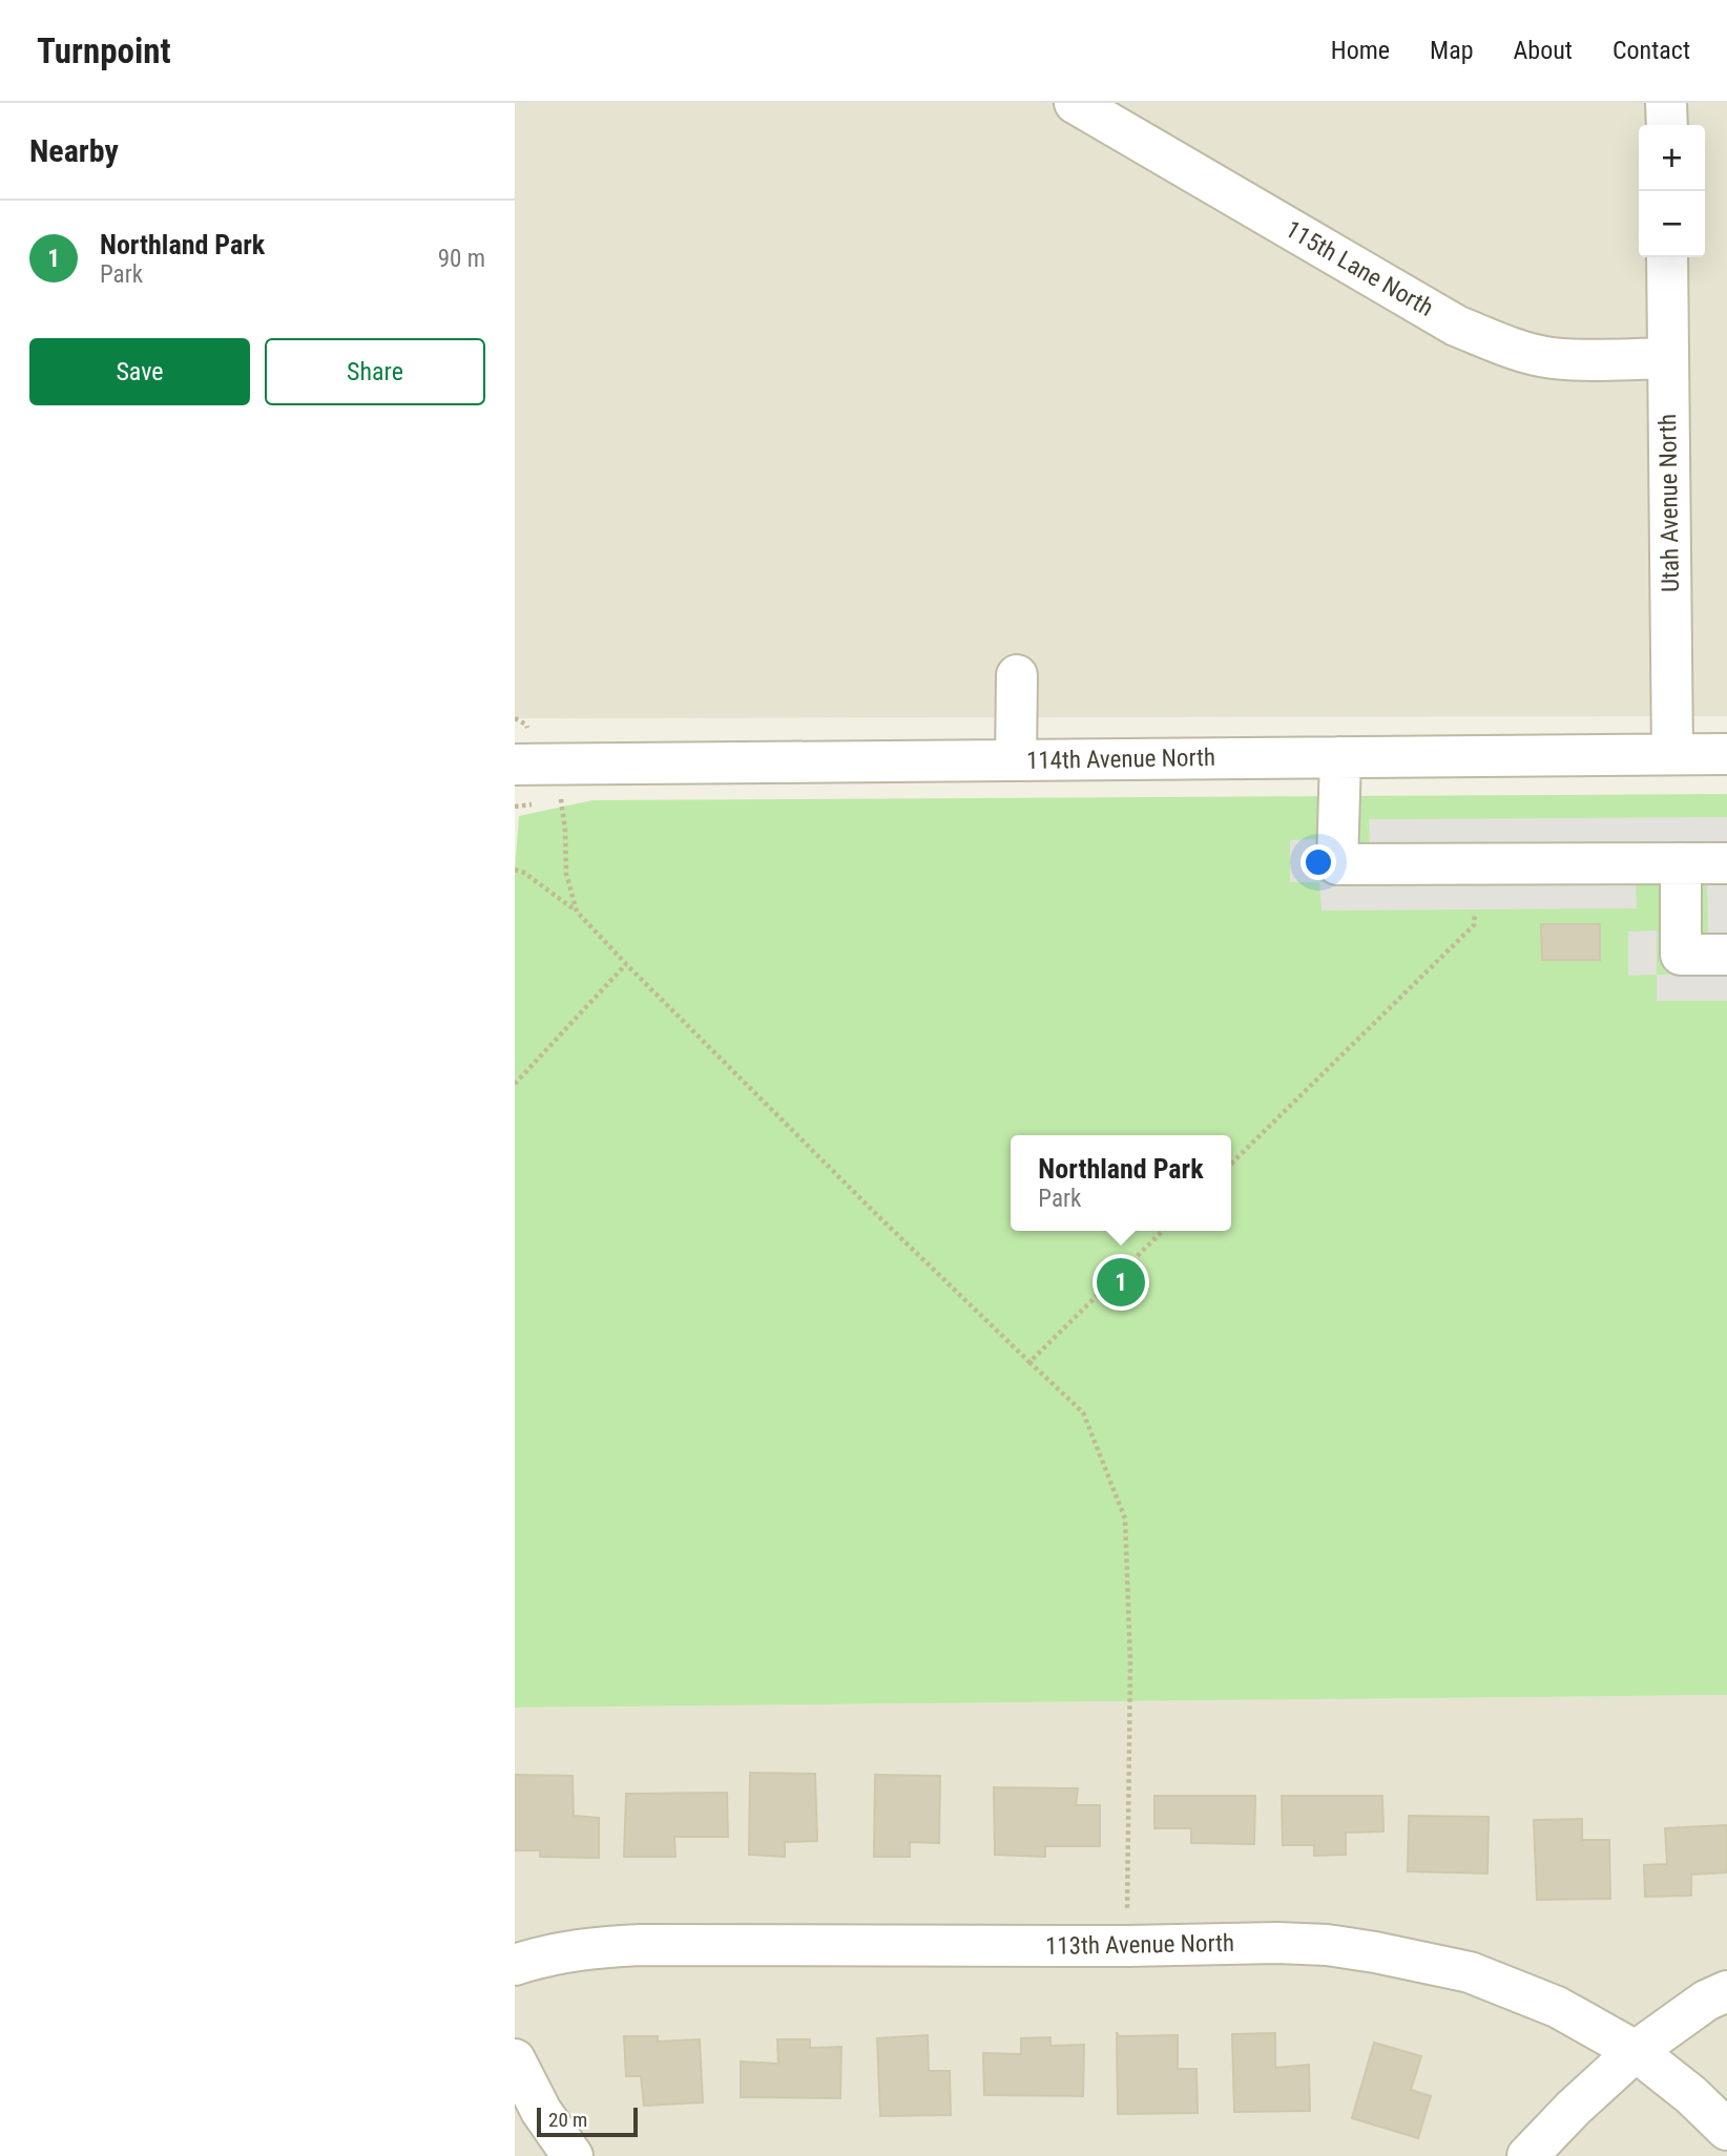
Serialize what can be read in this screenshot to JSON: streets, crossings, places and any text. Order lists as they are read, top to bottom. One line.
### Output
{"streets":{"street":["115th Lane North","Utah Avenue North","114th Avenue North","113th Avenue North"]},"crossings":[["115th Lane North","Utah Avenue North"],["Utah Avenue North","114th Avenue North"]],"scale_bar":"20 m","page":{"header":"Turnpoint","nav":["Home","Map","About","Contact"],"heading":"Nearby","map_buttons":["+","−"],"list":[{"mark":"1","name":"Northland Park","note":"Park","value":"90 m"}],"buttons":["Save","Share"],"popup":["Northland Park","Park"],"pins":"1","scale":"20 m"}}
